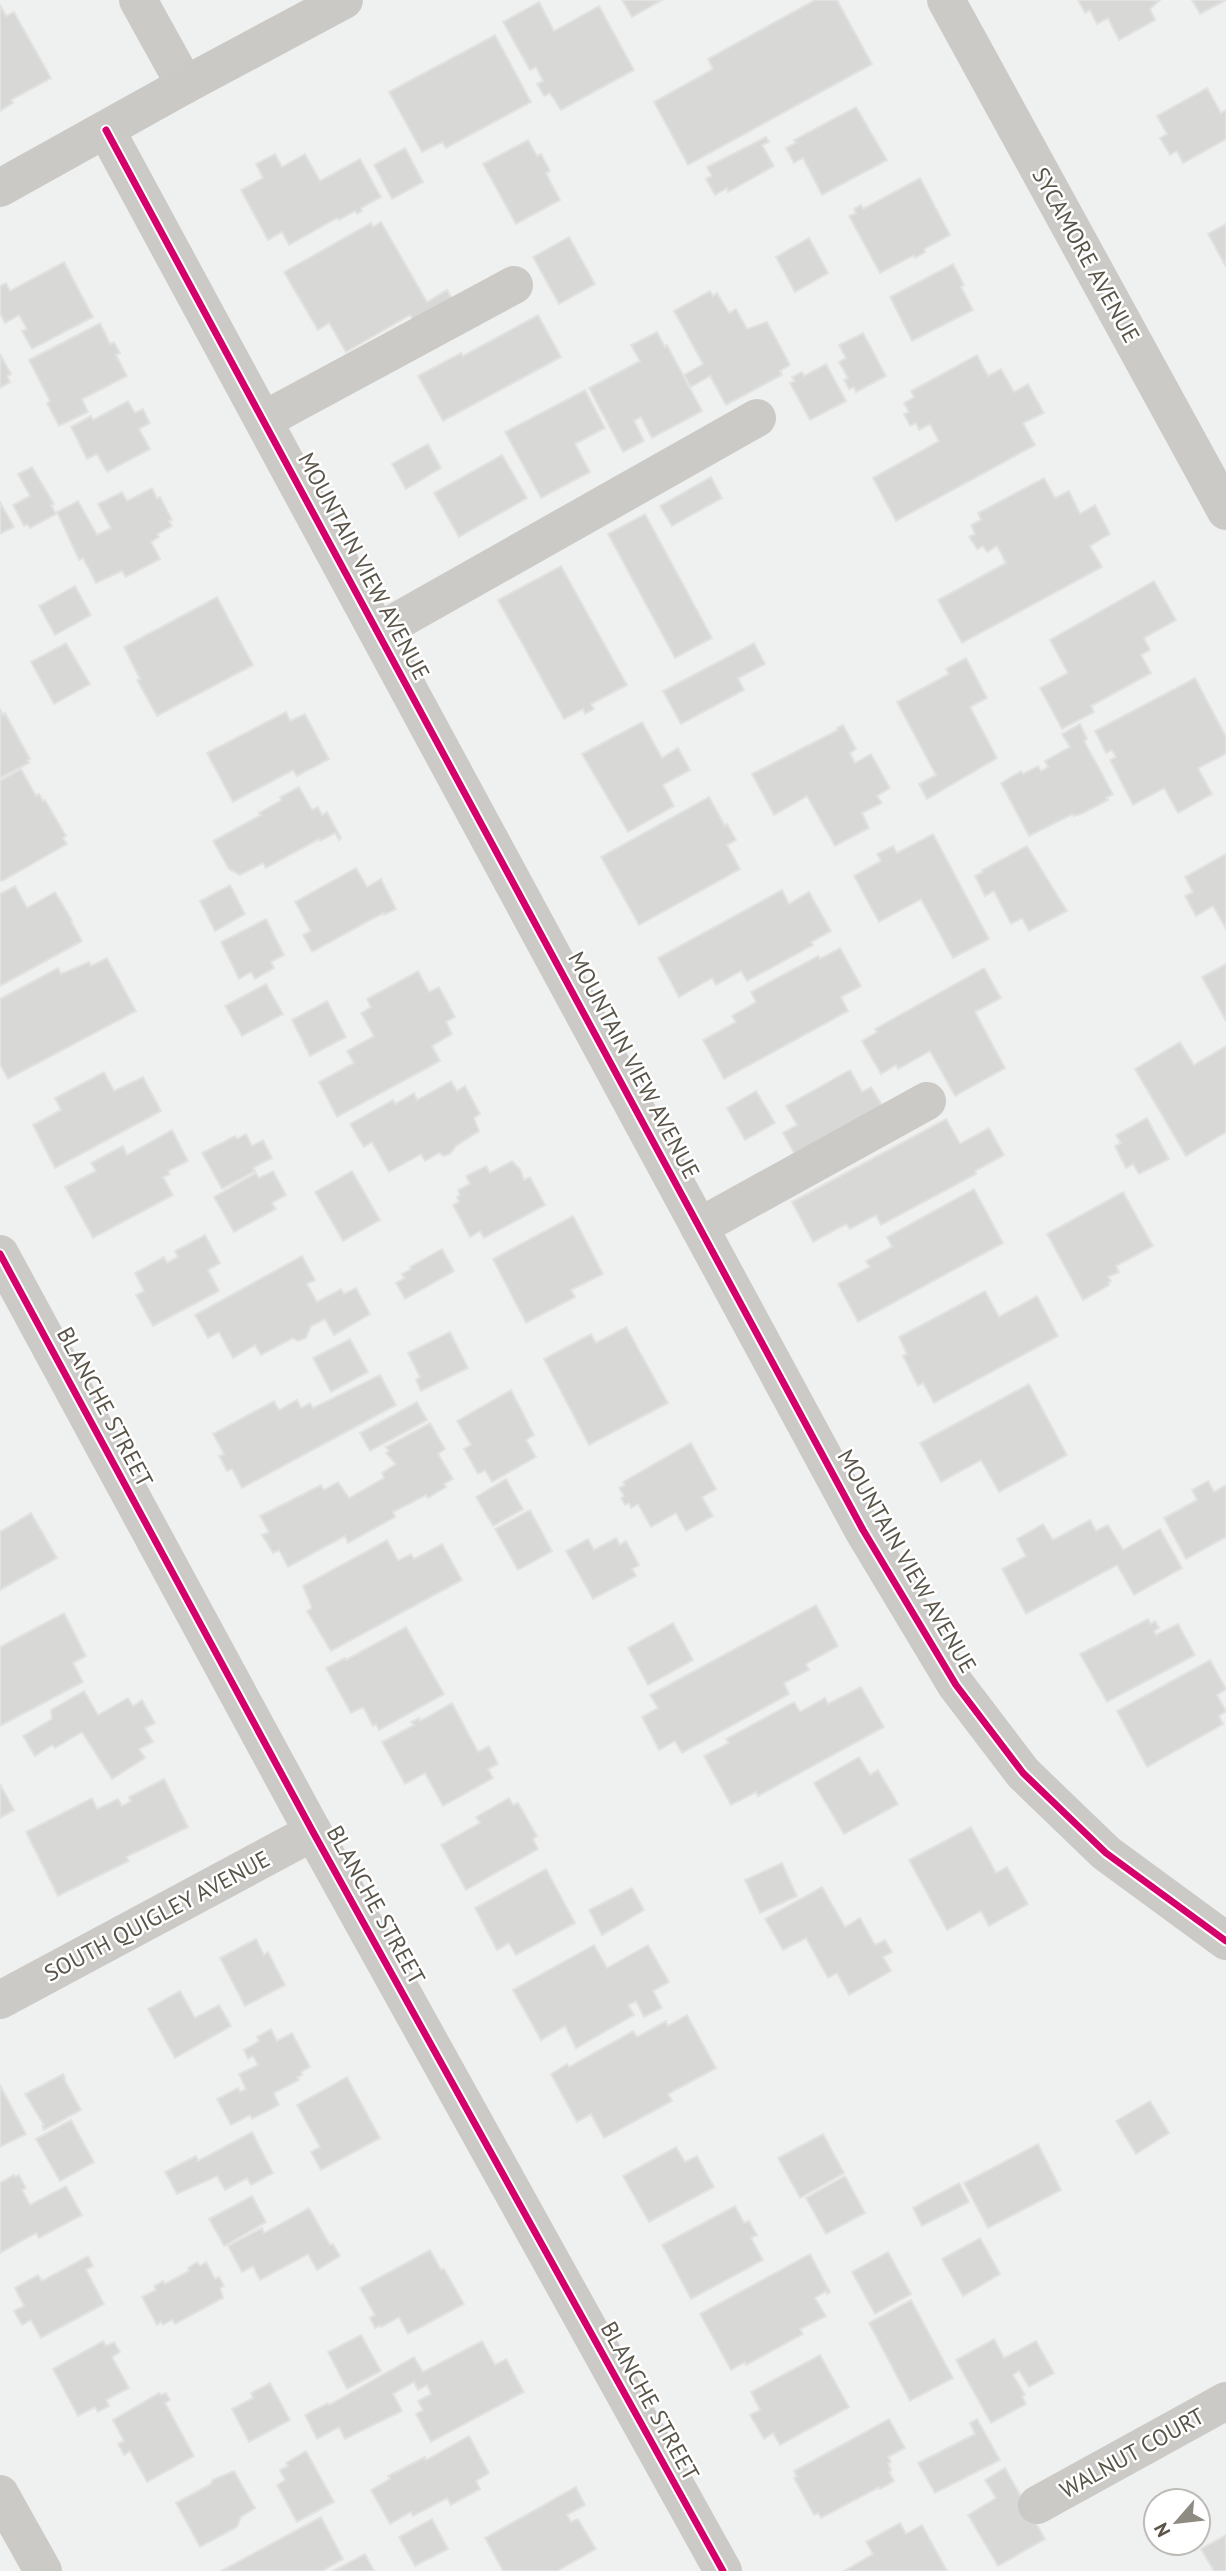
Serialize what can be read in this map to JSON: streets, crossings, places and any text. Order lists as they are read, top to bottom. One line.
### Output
{"streets":{"street":["SYCAMORE AVENUE","MOUNTAIN VIEW AVENUE","BLANCHE STREET","SOUTH QUIGLEY AVENUE","WALNUT COURT"]},"crossings":[["BLANCHE STREET","SOUTH QUIGLEY AVENUE"]],"north":"bottom left"}
